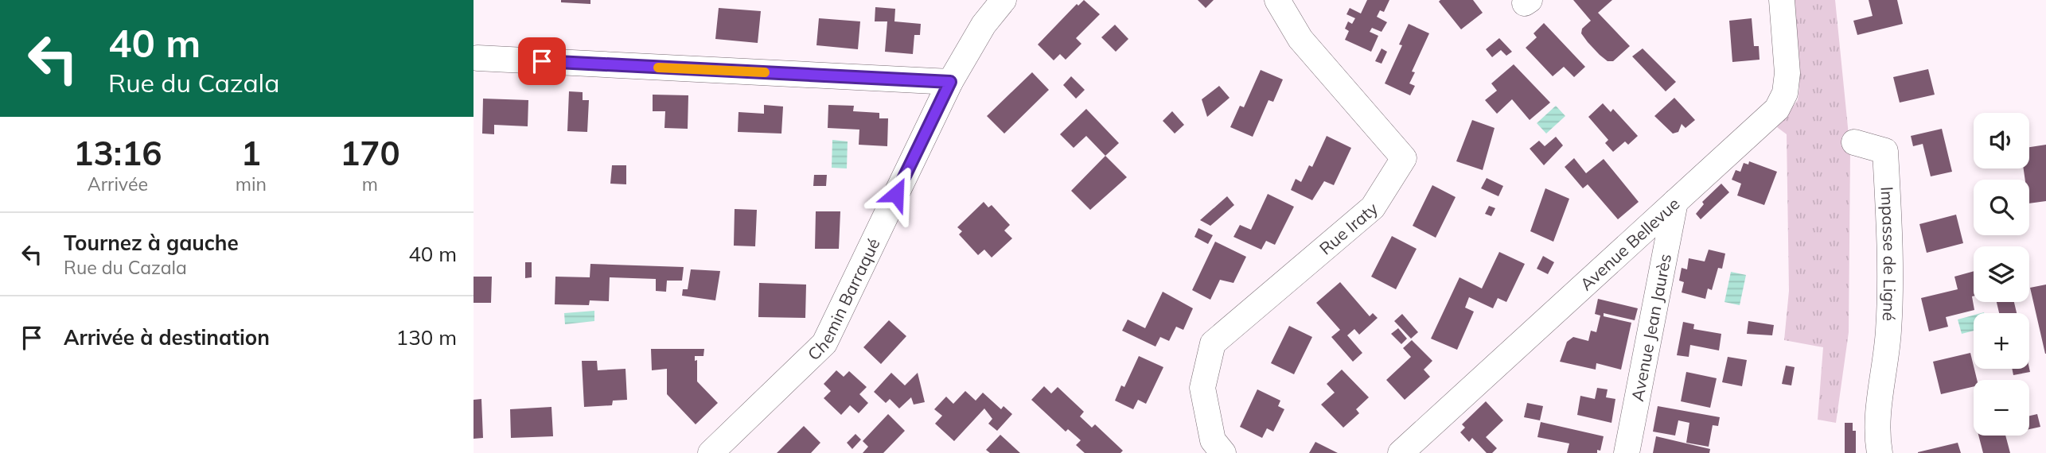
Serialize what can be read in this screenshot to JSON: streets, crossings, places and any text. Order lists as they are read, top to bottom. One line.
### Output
{"streets":{"street":["Rue Iraty","Avenue Bellevue","Impasse de Ligné","Chemin Barraqué","Avenue Jean Jaurès"]},"crossings":[["Avenue Bellevue","Avenue Jean Jaurès"]],"page":{"turn":["40 m","Rue du Cazala"],"map_buttons":["+","−"],"eta":["13:16","Arrivée","1","min","170","m"],"list":[{"name":"Tournez à gauche","note":"Rue du Cazala","value":"40 m"},{"name":"Arrivée à destination","value":"130 m"}]}}
